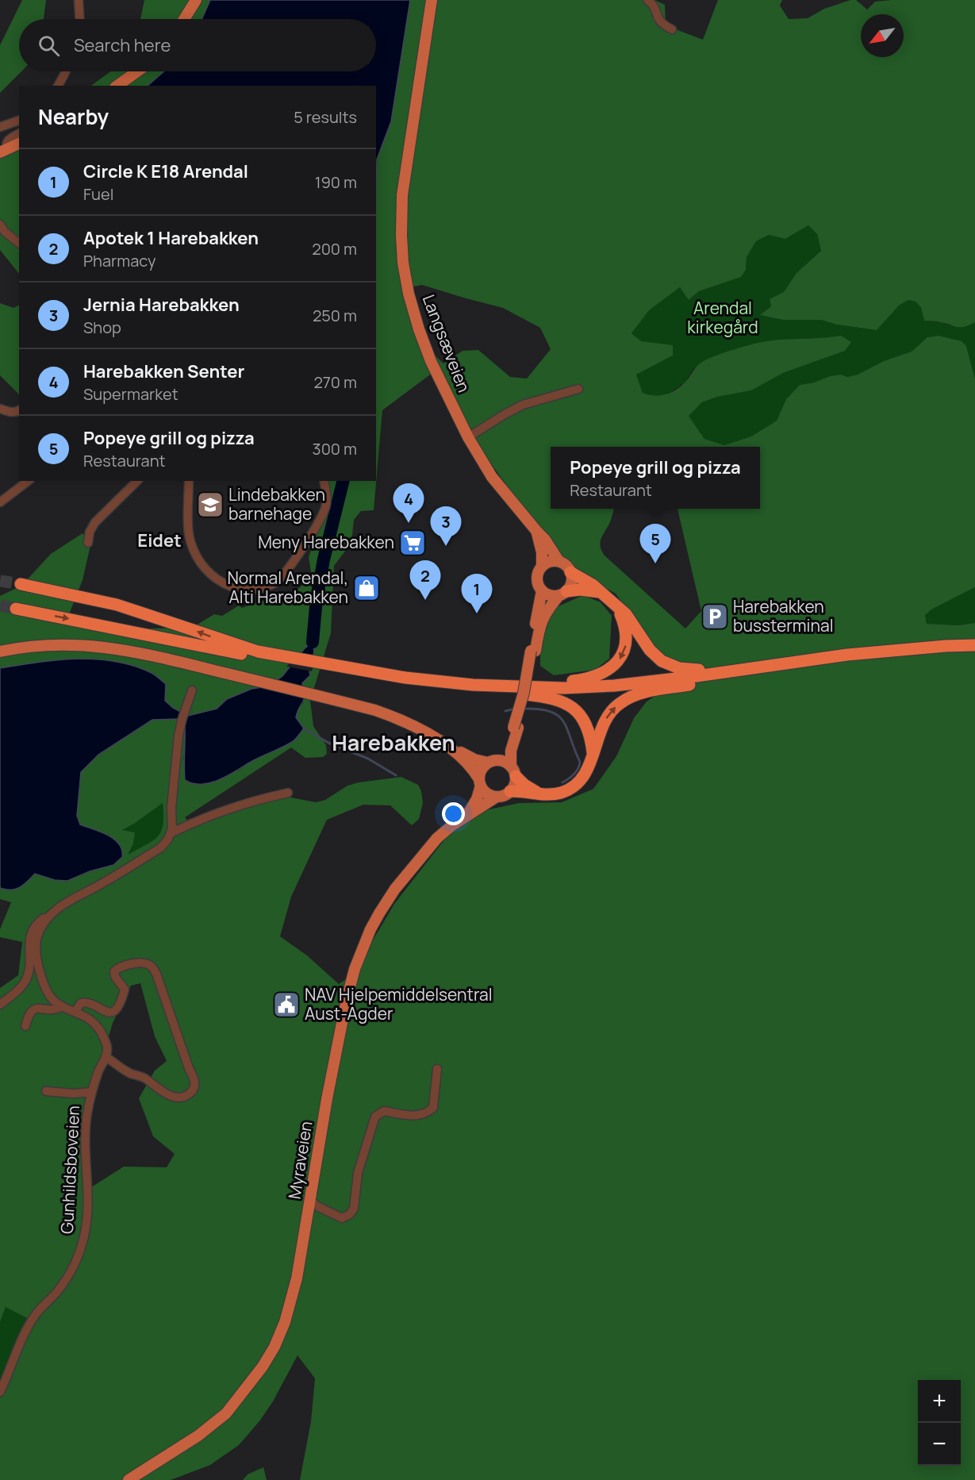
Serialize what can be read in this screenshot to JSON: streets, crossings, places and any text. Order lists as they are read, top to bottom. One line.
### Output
{"streets":{"main road":["Langsæveien","Myraveien"],"street":["Gunhildsboveien"]},"districts":["Eidet","Harebakken"],"parks":["Arendal kirkegård"],"places":{"school or university":["Lindebakken barnehage"],"supermarket":["Meny Harebakken"],"shop":["Normal Arendal, Alti Harebakken"],"parking":["Harebakken bussterminal"],"public building":["NAV Hjelpemiddelsentral Aust-Agder"]},"north":"bottom left","page":{"search":"Search here","heading":["Nearby","5 results"],"list":[{"mark":"1","name":"Circle K E18 Arendal","note":"Fuel","value":"190 m"},{"mark":"2","name":"Apotek 1 Harebakken","note":"Pharmacy","value":"200 m"},{"mark":"3","name":"Jernia Harebakken","note":"Shop","value":"250 m"},{"mark":"4","name":"Harebakken Senter","note":"Supermarket","value":"270 m"},{"mark":"5","name":"Popeye grill og pizza","note":"Restaurant","value":"300 m"}],"popup":["Popeye grill og pizza","Restaurant"],"pins":["4","3","5","2","1"],"map_buttons":["+","−"]}}
